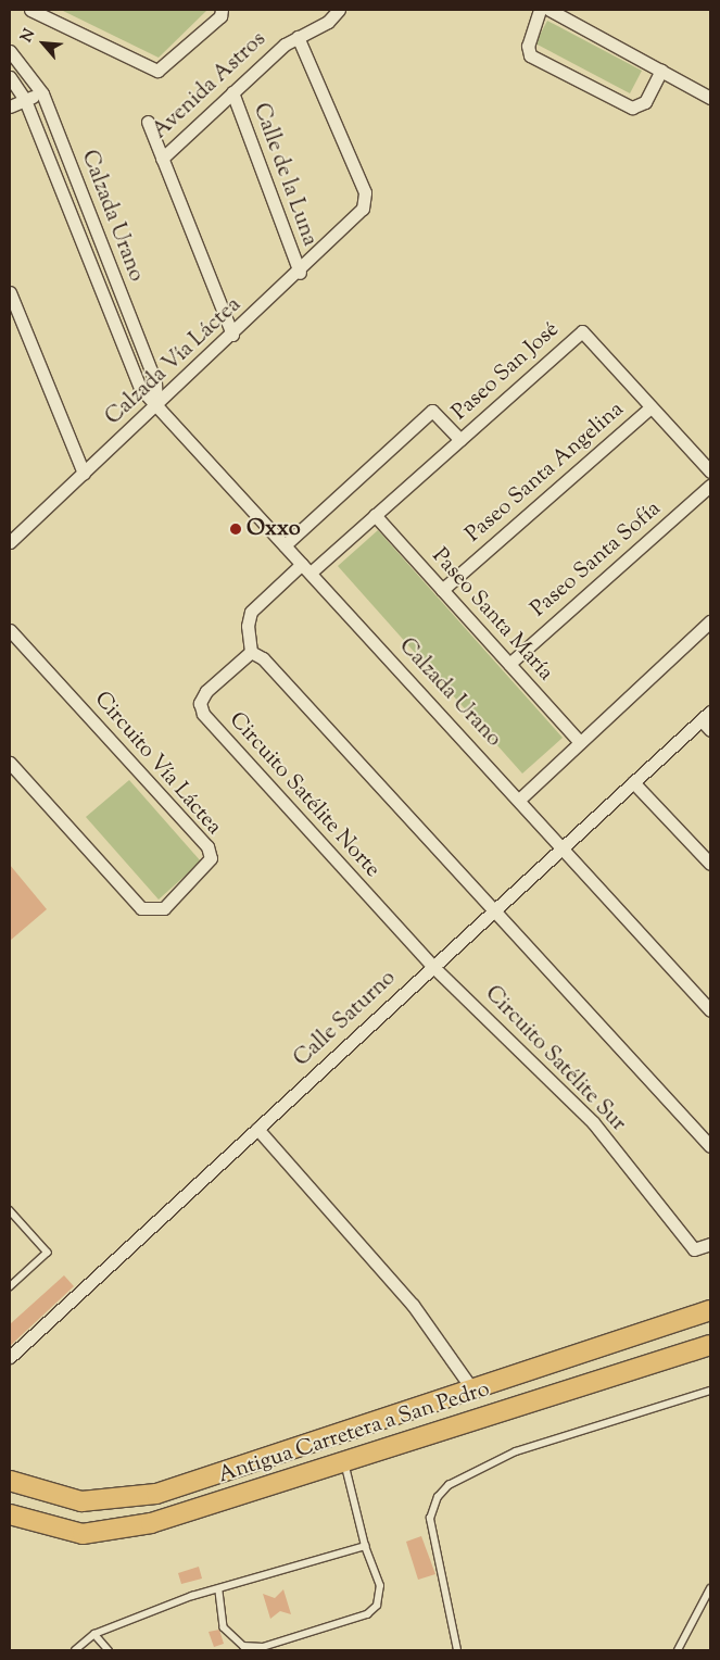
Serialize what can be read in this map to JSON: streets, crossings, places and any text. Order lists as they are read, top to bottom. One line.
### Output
{"streets":{"main road":["Antigua Carretera a San Pedro"],"street":["Avenida Astros","Calle de la Luna","Calzada Urano","Calzada Vía Láctea","Paseo San José","Paseo Santa Angelina","Paseo Santa Sofía","Paseo Santa María","Circuito Vía Láctea","Circuito Satélite Norte","Calle Saturno","Circuito Satélite Sur"]},"crossings":[["Avenida Astros","Calle de la Luna"],["Avenida Astros","Calzada Vía Láctea"],["Calle de la Luna","Calzada Vía Láctea"],["Calzada Urano","Calzada Vía Láctea"],["Calzada Urano","Paseo San José"],["Calzada Urano","Calle Saturno"],["Paseo San José","Paseo Santa Angelina"],["Paseo San José","Paseo Santa María"],["Paseo Santa Angelina","Paseo Santa María"],["Paseo Santa Sofía","Paseo Santa María"],["Circuito Satélite Norte","Calle Saturno"],["Circuito Satélite Norte","Circuito Satélite Sur"],["Calle Saturno","Circuito Satélite Sur"]],"places":["Oxxo"],"north":"top left"}
